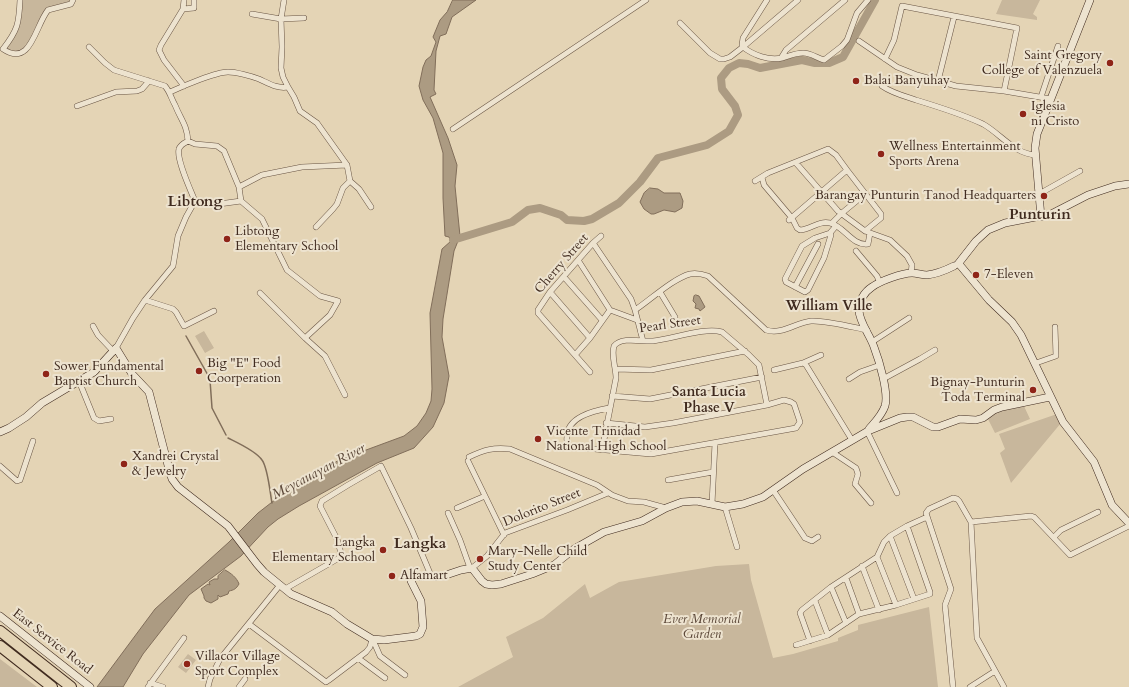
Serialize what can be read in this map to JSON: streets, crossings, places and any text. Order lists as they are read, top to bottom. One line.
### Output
{"streets":{"main road":["East Service Road"],"street":["Cherry Street","Pearl Street","Dolorito Street"]},"districts":["Libtong","Punturin","William Ville","Santa Lucia Phase V","Langka"],"water":["Meycauayan River"],"parks":["Ever Memorial Garden"],"places":["Saint Gregory College of Valenzuela","Balai Banyuhay","Iglesia ni Cristo","Wellness Entertainment Sports Arena","Barangay Punturin Tanod Headquarters","Libtong Elementary School","7-Eleven","Big \"E\" Food Coorperation","Sower Fundamental Baptist Church","Bignay-Punturin Toda Terminal","Vicente Trinidad National High School","Xandrei Crystal & Jewelry","Langka Elementary School","Mary-Nelle Child Study Center","Alfamart","Villacor Village Sport Complex"]}
